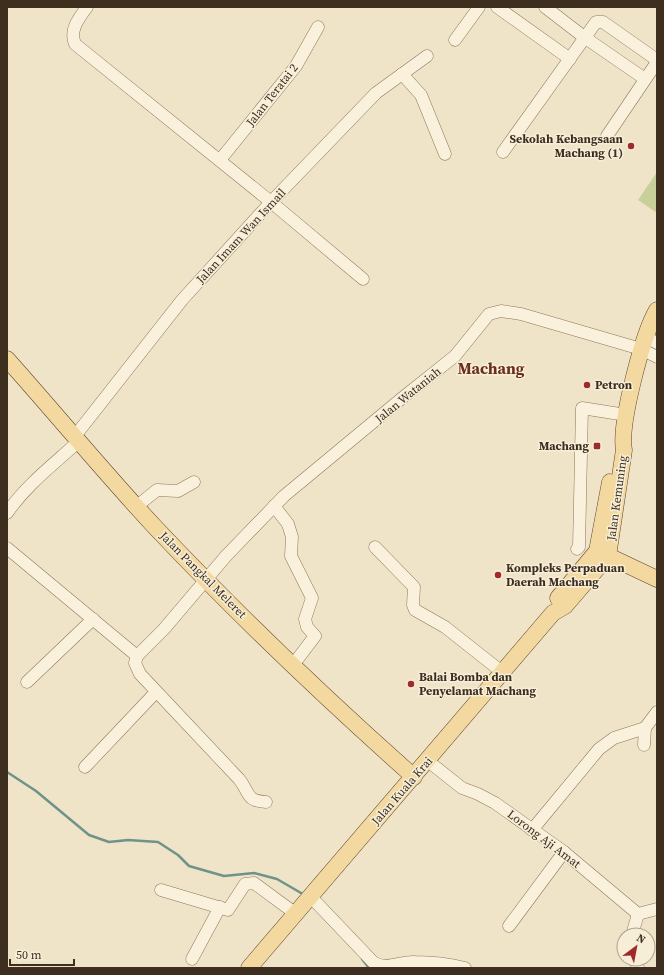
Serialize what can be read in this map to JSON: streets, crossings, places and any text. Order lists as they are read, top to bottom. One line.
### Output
{"streets":{"main road":["Jalan Kemuning","Jalan Pangkal Meleret","Jalan Kuala Krai"],"street":["Jalan Teratai 2","Jalan Imam Wan Ismail","Jalan Wataniah","Lorong Aji Amat"]},"crossings":[["Jalan Imam Wan Ismail","Jalan Pangkal Meleret"],["Jalan Wataniah","Jalan Kemuning"],["Jalan Wataniah","Jalan Pangkal Meleret"],["Jalan Kemuning","Jalan Kuala Krai"],["Jalan Pangkal Meleret","Jalan Kuala Krai"],["Jalan Kuala Krai","Lorong Aji Amat"]],"districts":["Machang"],"places":{"other":["Sekolah Kebangsaan Machang (1)","Petron","Kompleks Perpaduan Daerah Machang","Balai Bomba dan Penyelamat Machang"],"transit":["Machang"]},"scale_bar":"50 m","north":"top right"}
